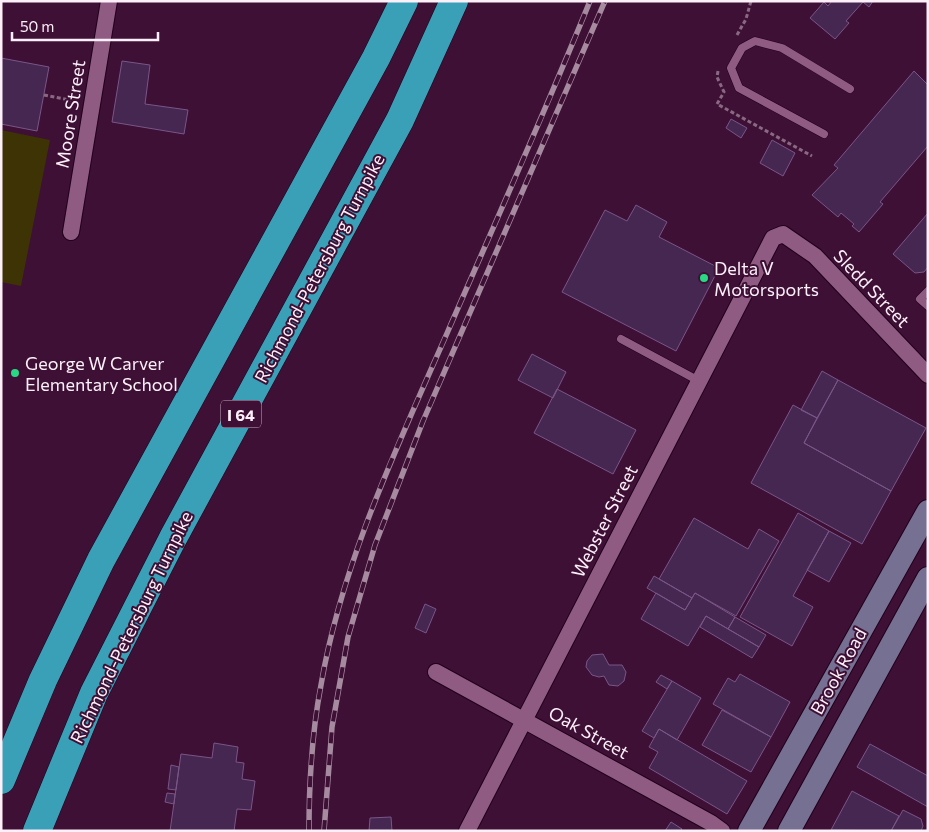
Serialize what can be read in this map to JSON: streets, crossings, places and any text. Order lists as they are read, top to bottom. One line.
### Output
{"streets":{"highway":["Richmond-Petersburg Turnpike","I 64"],"main road":["Brook Road"],"street":["Moore Street","Sledd Street","Webster Street","Oak Street"]},"crossings":[["Sledd Street","Webster Street"],["Webster Street","Oak Street"]],"places":["Delta V Motorsports","George W Carver Elementary School"],"scale_bar":"50 m"}
